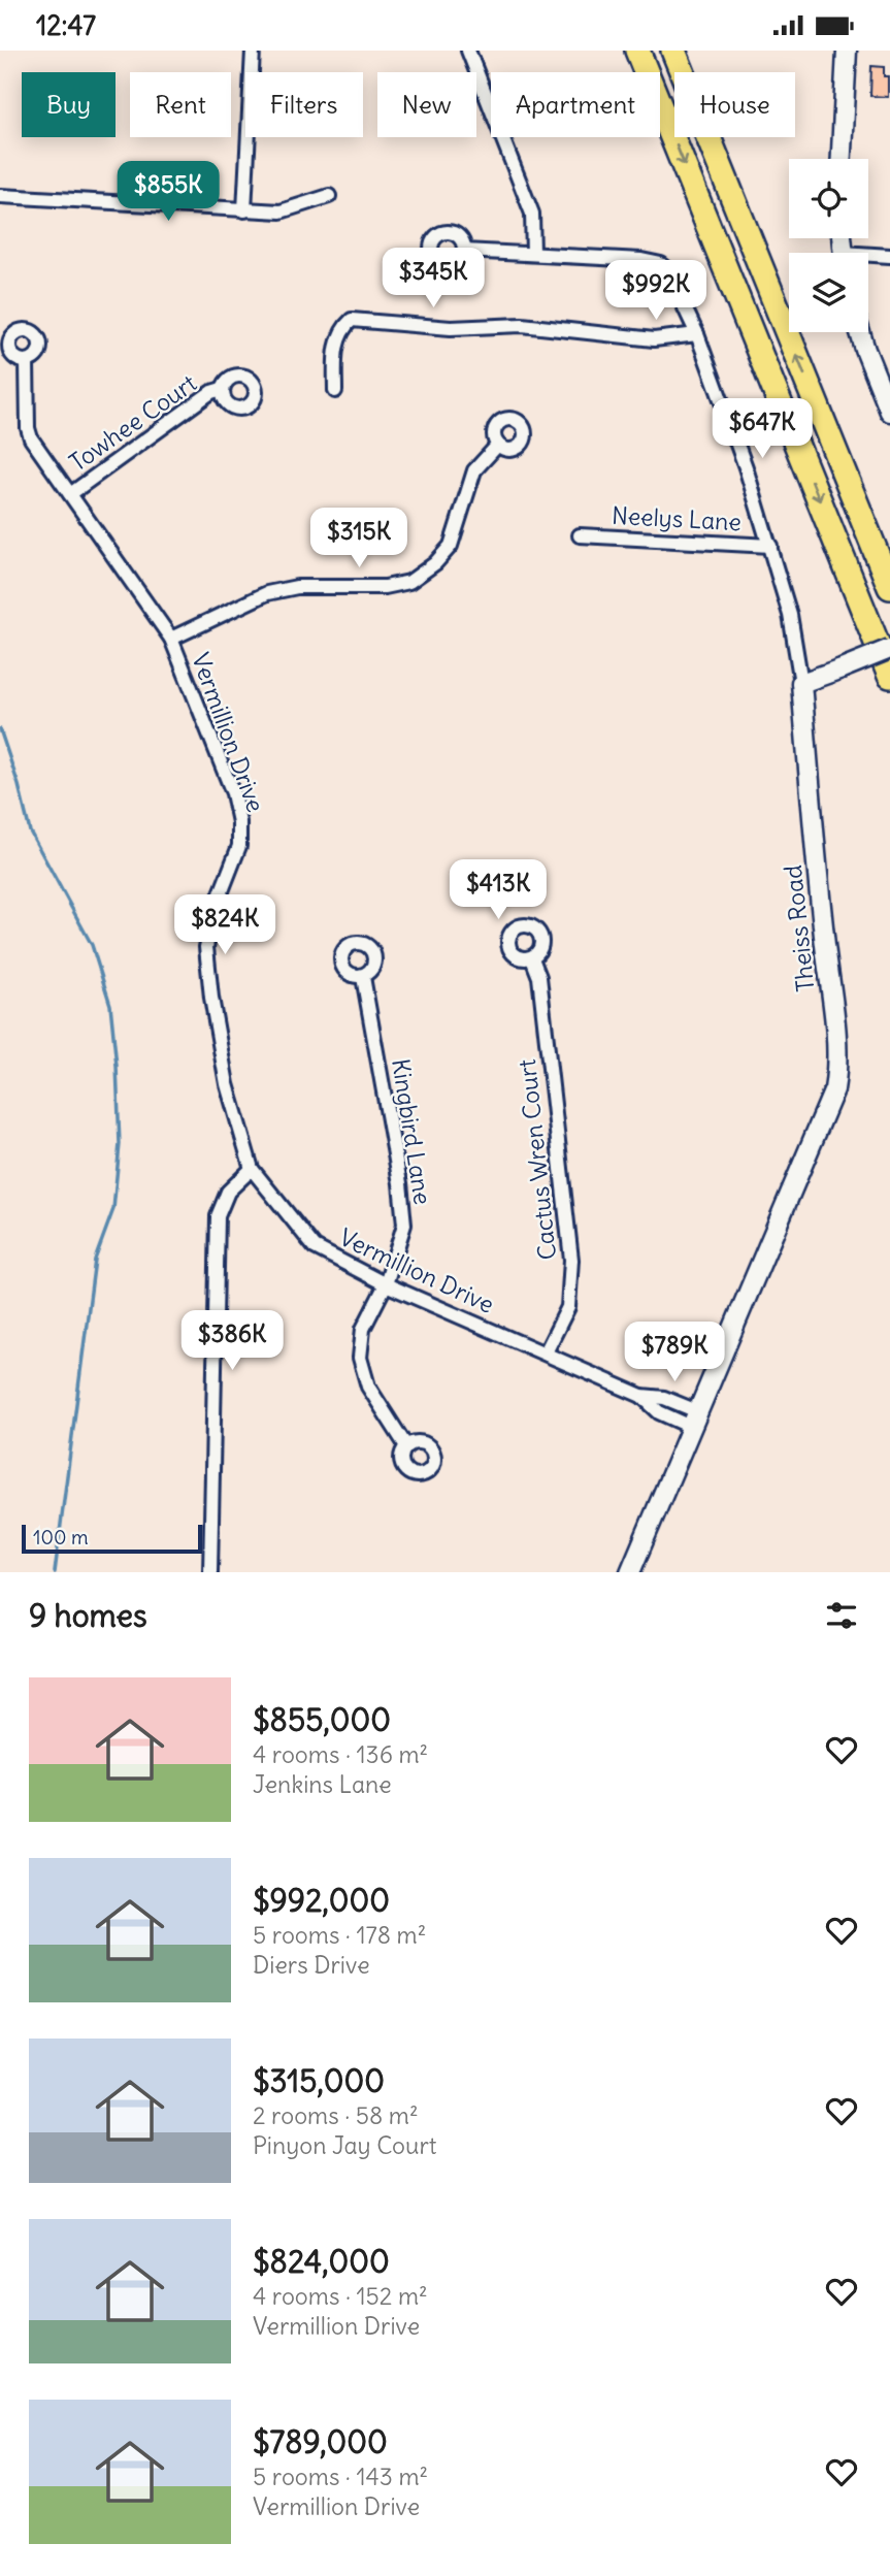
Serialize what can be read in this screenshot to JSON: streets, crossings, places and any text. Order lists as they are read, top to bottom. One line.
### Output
{"streets":{"street":["Towhee Court","Neelys Lane","Vermillion Drive","Theiss Road","Kingbird Lane","Cactus Wren Court"]},"crossings":[["Towhee Court","Vermillion Drive"],["Neelys Lane","Theiss Road"],["Vermillion Drive","Theiss Road"],["Vermillion Drive","Kingbird Lane"],["Vermillion Drive","Cactus Wren Court"]],"scale_bar":"100 m","page":{"status":"12:47","chip":["Buy","Rent","Filters","New","Apartment","House"],"price":["$855K","$345K","$992K","$647K","$315K","$413K","$824K","$386K","$789K"],"scale":"100 m","heading":"9 homes","list":[{"name":"$855,000","note":"4 rooms · 136 m² · Jenkins Lane"},{"name":"$992,000","note":"5 rooms · 178 m² · Diers Drive"},{"name":"$315,000","note":"2 rooms · 58 m² · Pinyon Jay Court"},{"name":"$824,000","note":"4 rooms · 152 m² · Vermillion Drive"},{"name":"$789,000","note":"5 rooms · 143 m² · Vermillion Drive"}]}}
